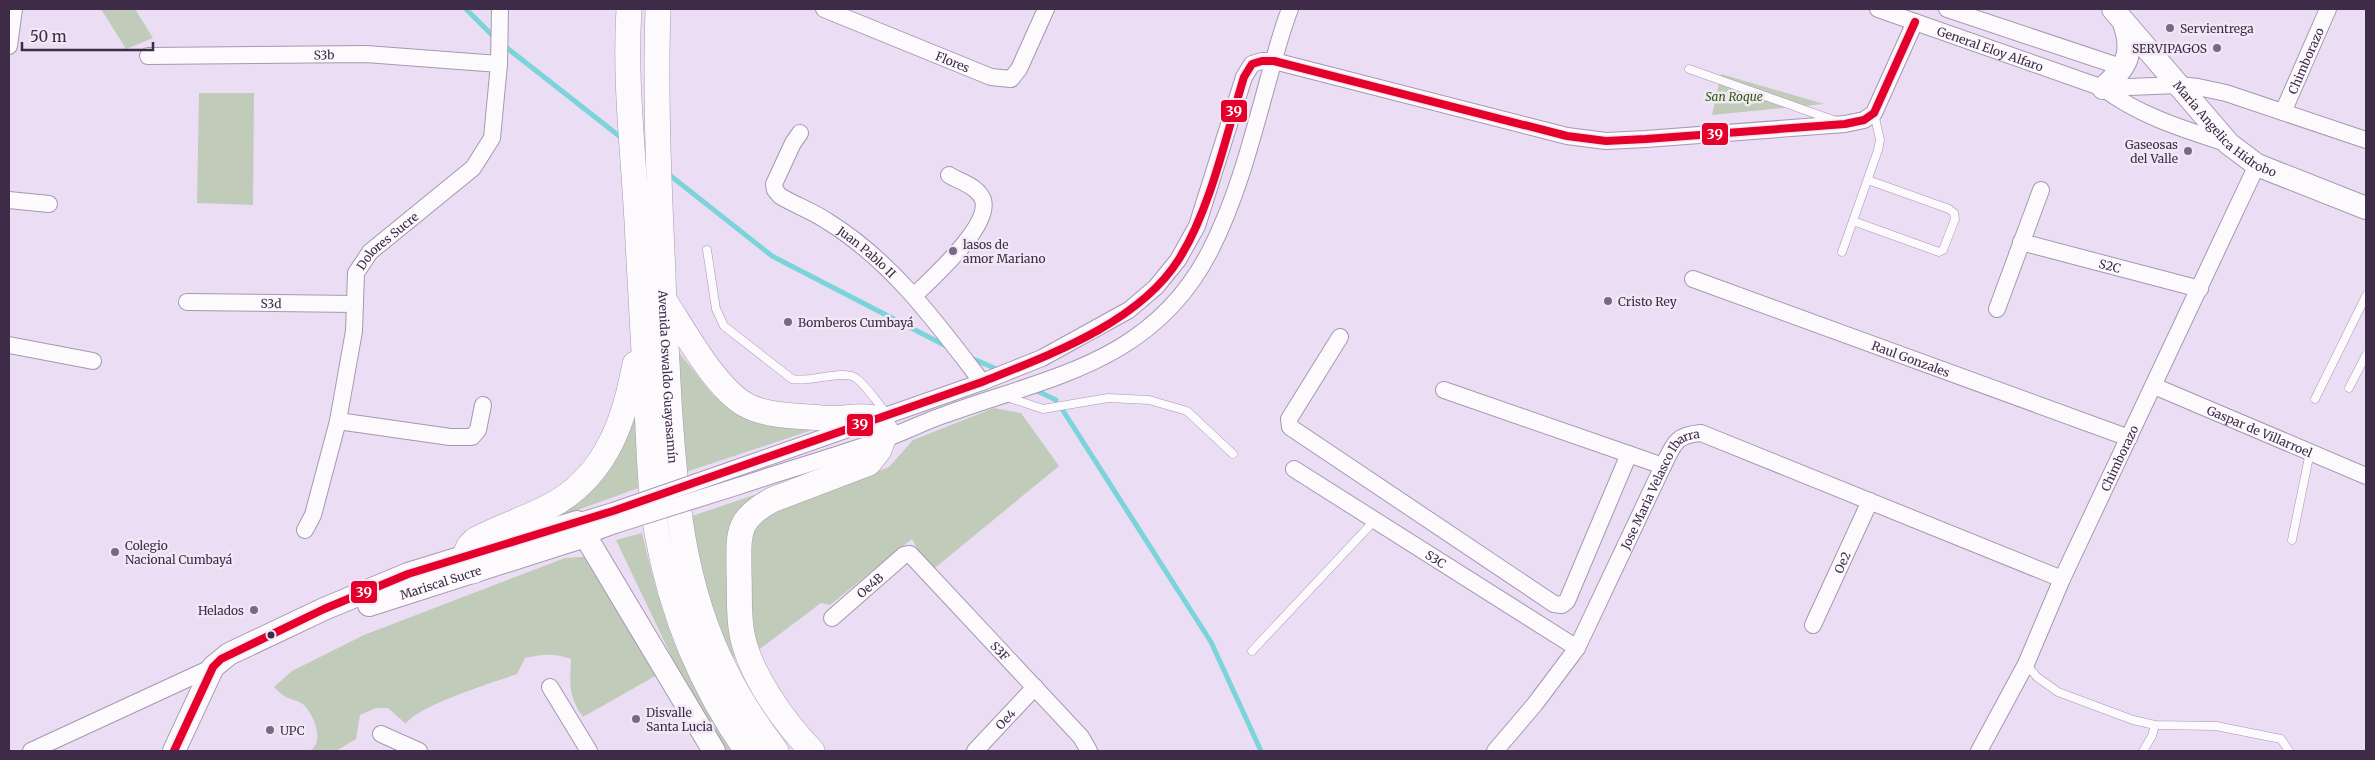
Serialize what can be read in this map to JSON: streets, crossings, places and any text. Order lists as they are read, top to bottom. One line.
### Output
{"streets":{"main road":["Avenida Oswaldo Guayasamín"],"street":["General Eloy Alfaro","S3b","Chimborazo","Flores","Maria Angelica Hidrobo","Dolores Sucre","Juan Pablo II","S2C","S3d","Raul Gonzales","Gaspar de Villarroel","Jose Maria Velasco Ibarra","S3C","Oe2","Mariscal Sucre","Oe4B","S3F","Oe4"]},"crossings":[["General Eloy Alfaro","Chimborazo"],["General Eloy Alfaro","Maria Angelica Hidrobo"],["S3b","Dolores Sucre"],["Chimborazo","Maria Angelica Hidrobo"],["Chimborazo","S2C"],["Chimborazo","Raul Gonzales"],["Chimborazo","Gaspar de Villarroel"],["Chimborazo","Jose Maria Velasco Ibarra"],["Dolores Sucre","S3d"],["Jose Maria Velasco Ibarra","S3C"],["Jose Maria Velasco Ibarra","Oe2"],["Oe4B","S3F"],["S3F","Oe4"]],"parks":["San Roque"],"places":["Servientrega","SERVIPAGOS","Gaseosas del Valle","lasos de amor Mariano","Cristo Rey","Bomberos Cumbayá","Colegio Nacional Cumbayá","Helados","Disvalle Santa Lucia","UPC"],"lines":["transit line 39"],"scale_bar":"50 m"}
